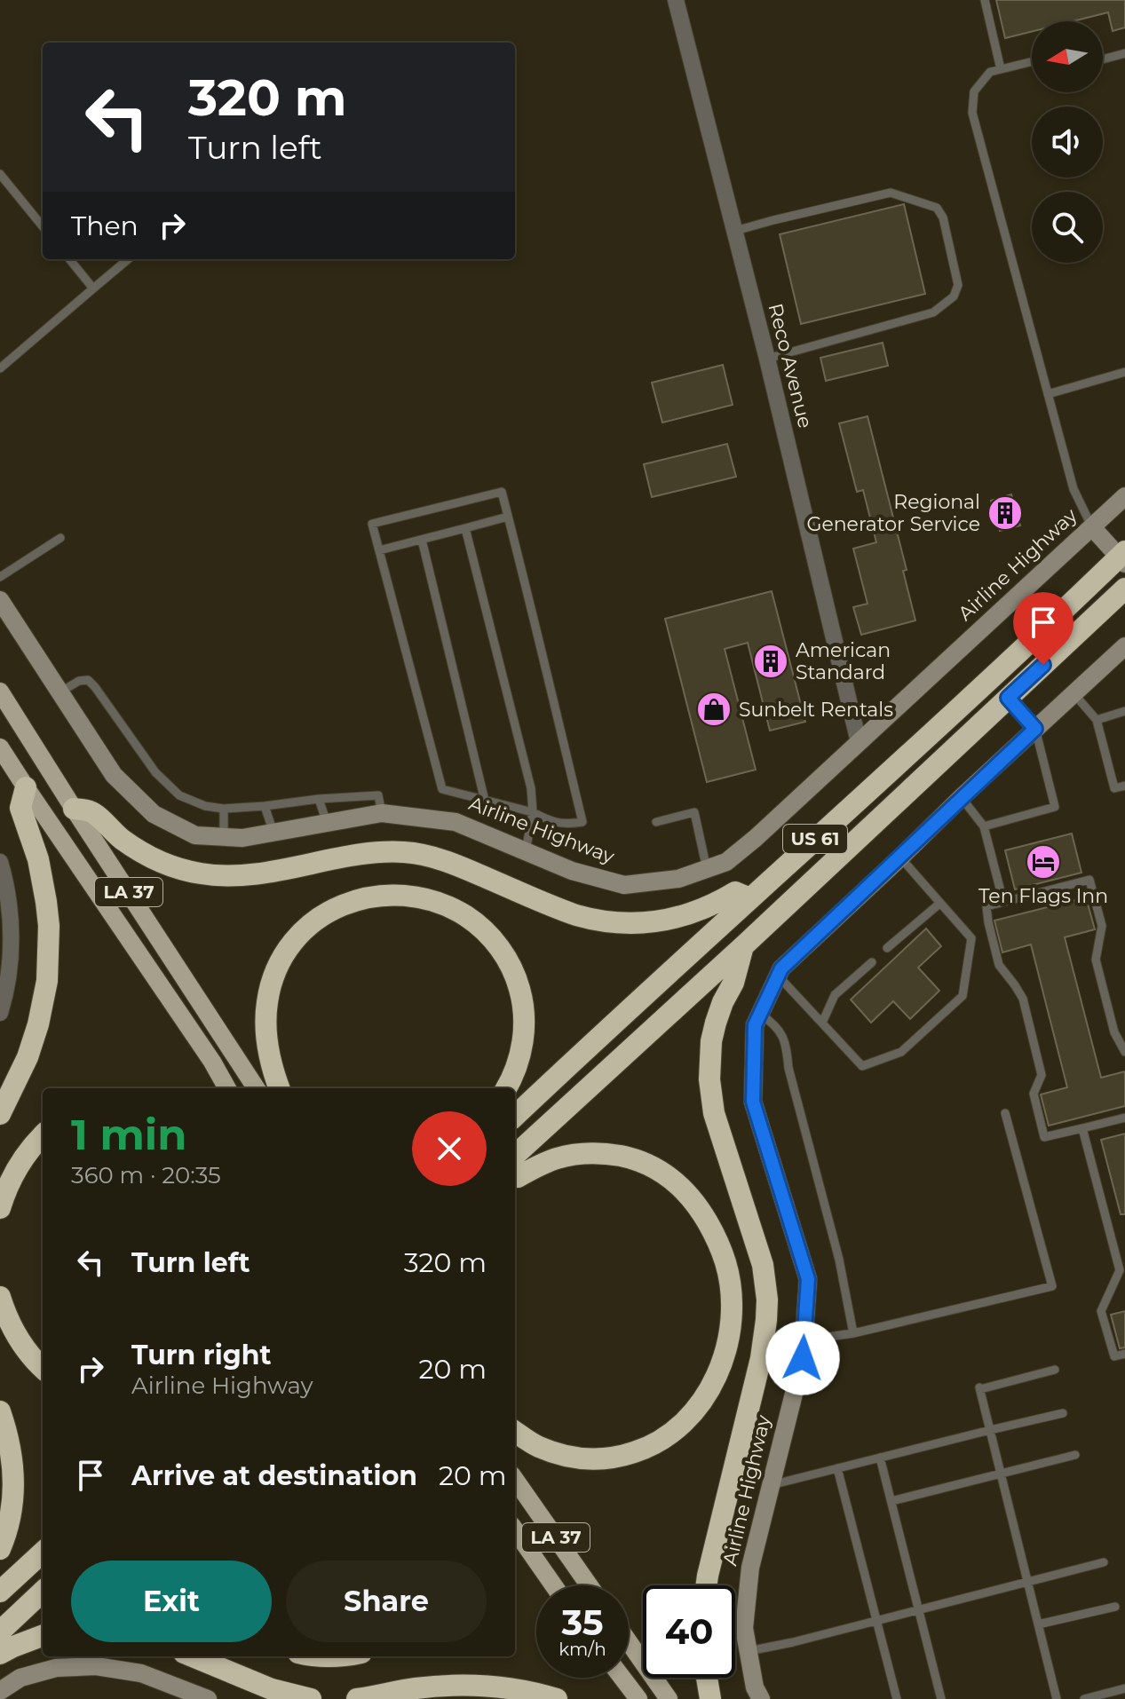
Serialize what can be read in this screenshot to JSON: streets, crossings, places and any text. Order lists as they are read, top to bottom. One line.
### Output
{"streets":{"highway":["US 61"],"main road":["LA 37"],"street":["Reco Avenue","Airline Highway"]},"crossings":[["Reco Avenue","Airline Highway"]],"places":{"building":["Regional Generator Service","American Standard"],"shop":["Sunbelt Rentals"],"hotel":["Ten Flags Inn"]},"north":"left","page":{"turn":["320 m","Turn left"],"then":"Then","heading":["1 min","360 m · 20:35"],"list":[{"name":"Turn left","value":"320 m"},{"name":"Turn right","note":"Airline Highway","value":"20 m"},{"name":"Arrive at destination","value":"20 m"}],"buttons":["Exit","Share"],"speed":"35 km/h","limit":"40"}}
